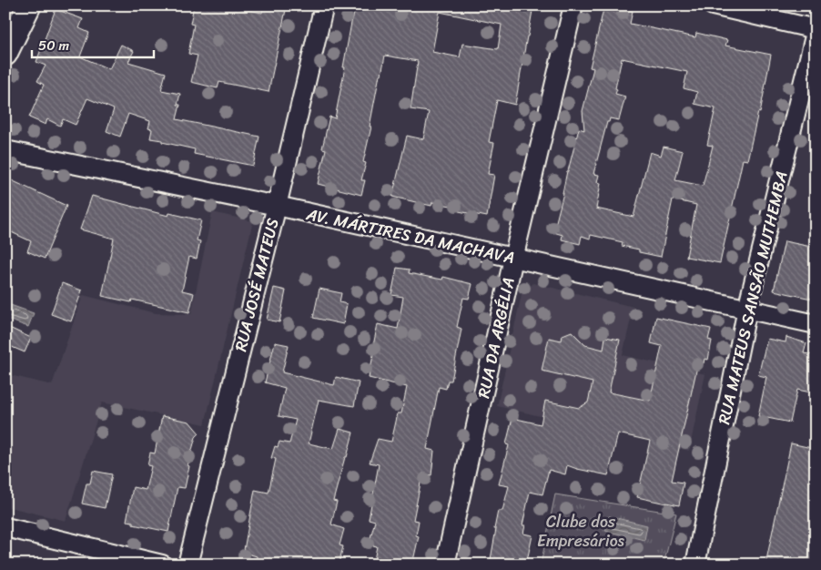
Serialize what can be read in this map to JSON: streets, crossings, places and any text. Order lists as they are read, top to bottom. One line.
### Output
{"streets":{"street":["AV. MÁRTIRES DA MACHAVA","RUA JOSÉ MATEUS","RUA MATEUS SANSÃO MUTHEMBA","RUA DA ARGÉLIA"]},"crossings":[["AV. MÁRTIRES DA MACHAVA","RUA JOSÉ MATEUS"],["AV. MÁRTIRES DA MACHAVA","RUA MATEUS SANSÃO MUTHEMBA"],["AV. MÁRTIRES DA MACHAVA","RUA DA ARGÉLIA"]],"parks":["Clube dos Empresários"],"scale_bar":"50 m"}
